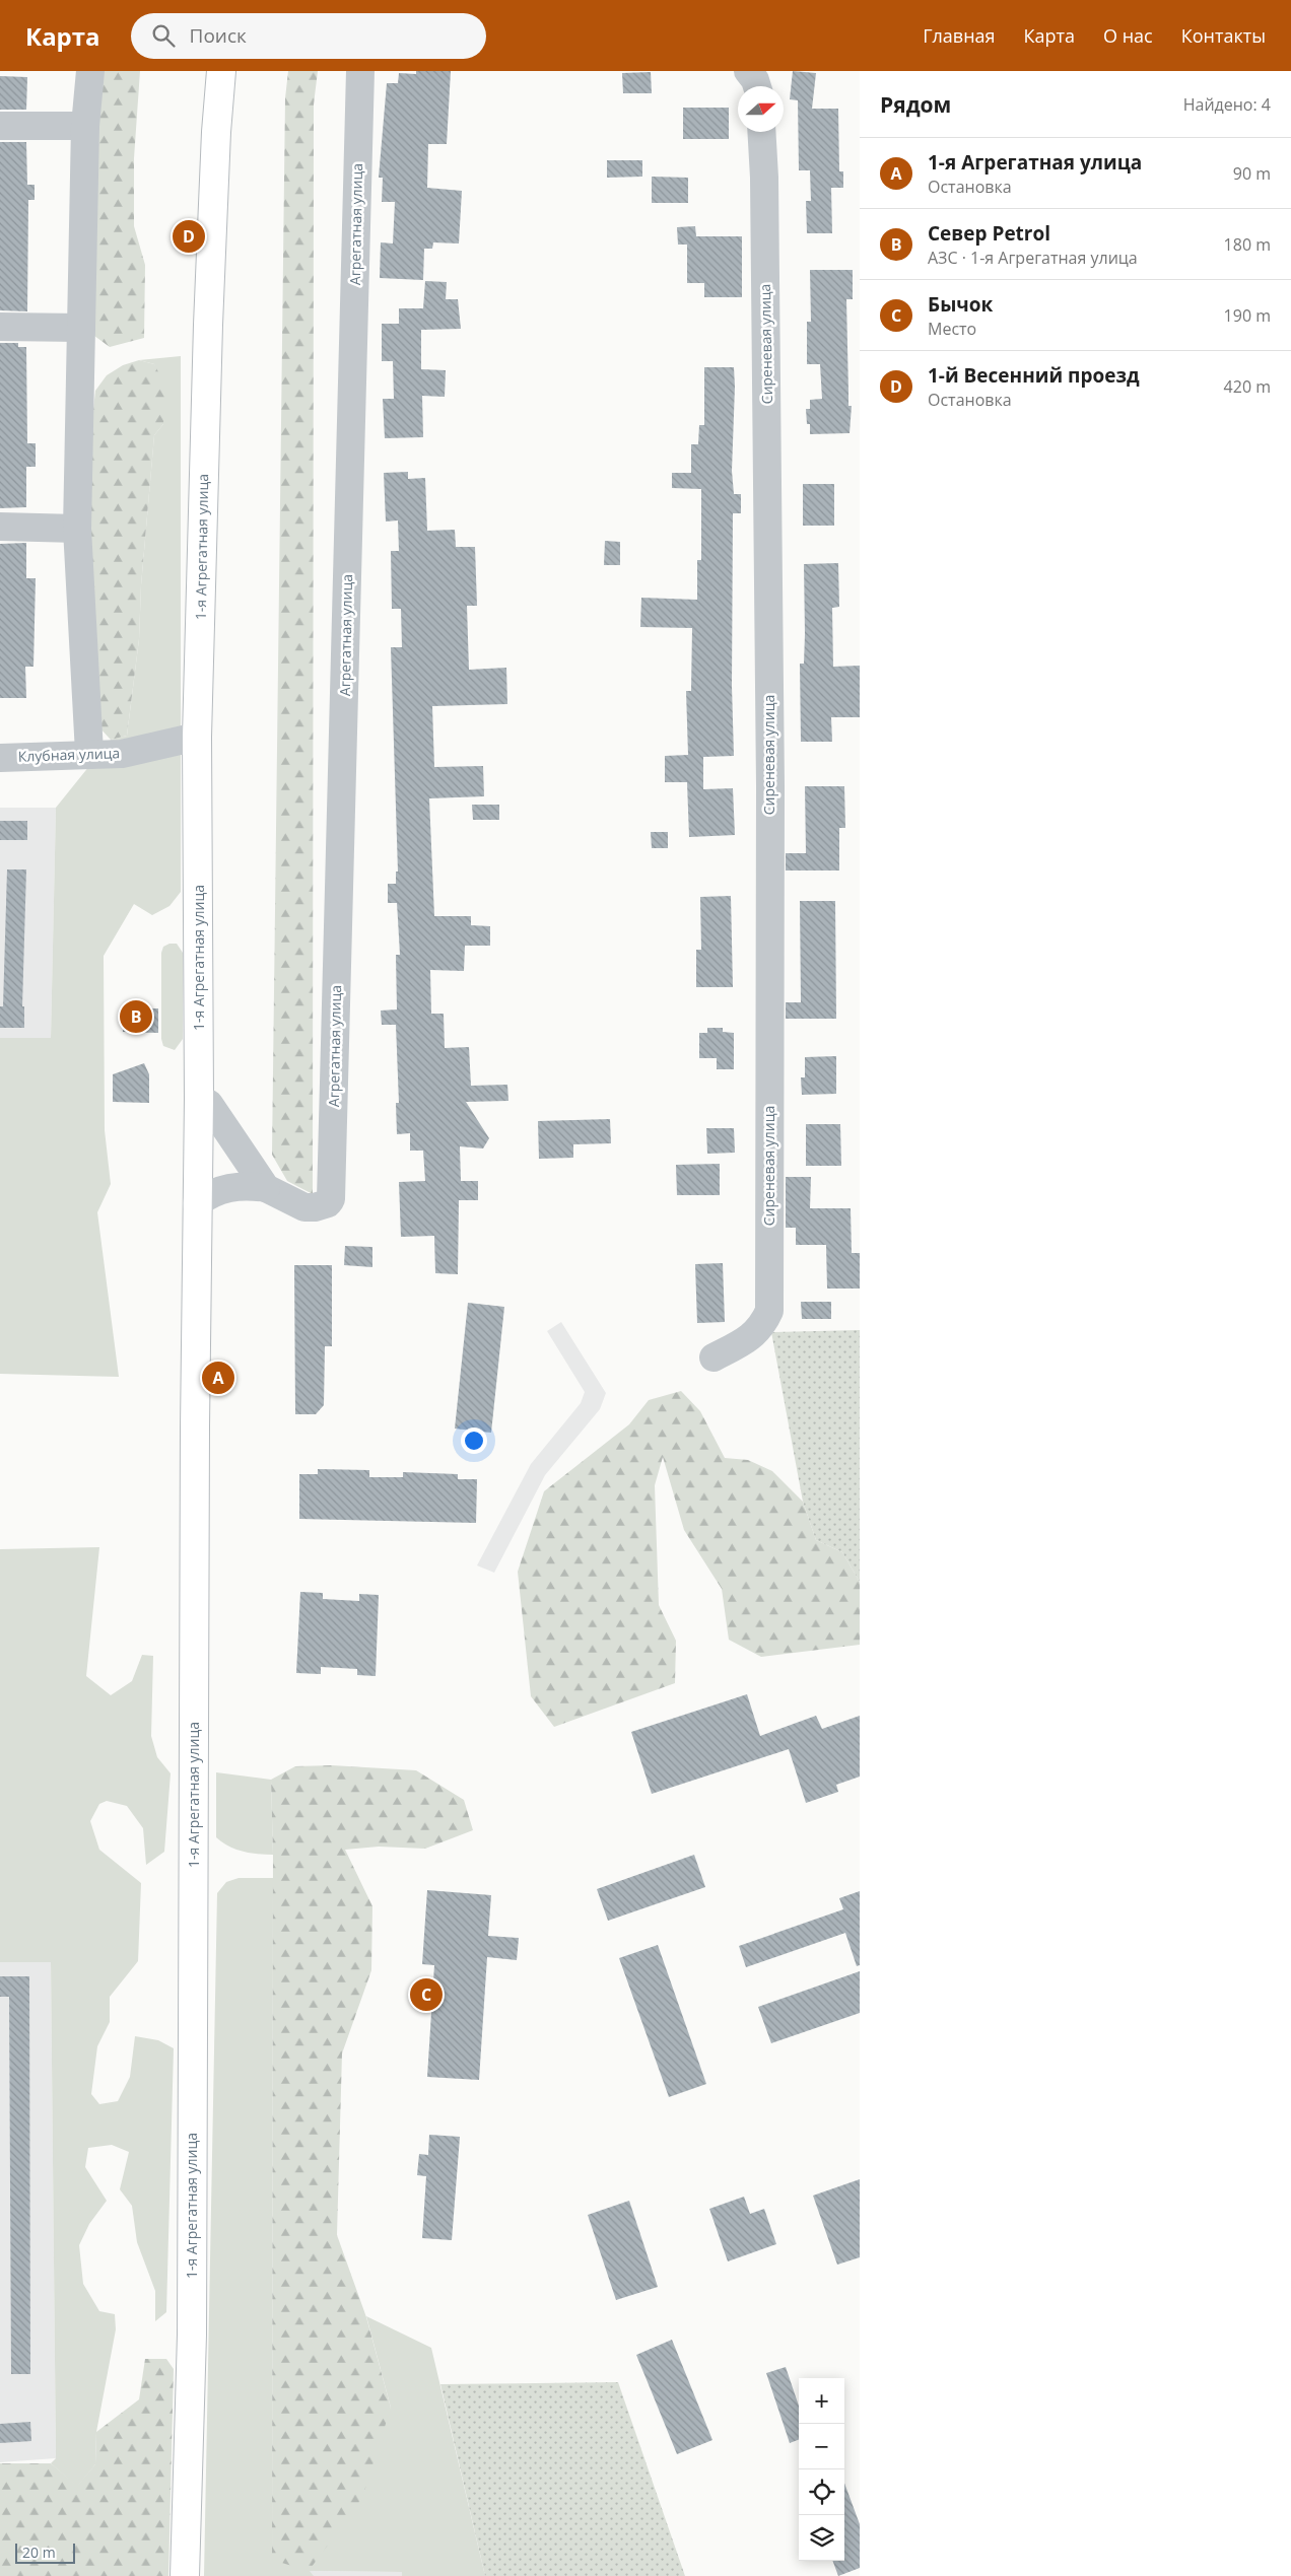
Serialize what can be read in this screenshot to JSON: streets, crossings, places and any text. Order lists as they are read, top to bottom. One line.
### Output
{"streets":{"main road":["1-я Агрегатная улица"],"street":["Агрегатная улица","Сиреневая улица","Клубная улица"]},"crossings":[["1-я Агрегатная улица","Клубная улица"]],"scale_bar":"20 m","north":"right","page":{"header":"Карта","search":"Поиск","nav":["Главная","Карта","О нас","Контакты"],"heading":["Рядом","Найдено: 4"],"list":[{"mark":"A","name":"1-я Агрегатная улица","note":"Остановка","value":"90 m"},{"mark":"B","name":"Север Petrol","note":"АЗС · 1-я Агрегатная улица","value":"180 m"},{"mark":"C","name":"Бычок","note":"Место","value":"190 m"},{"mark":"D","name":"1-й Весенний проезд","note":"Остановка","value":"420 m"}],"pins":["D","B","A","C"],"map_buttons":["+","−"],"scale":"20 m"}}
